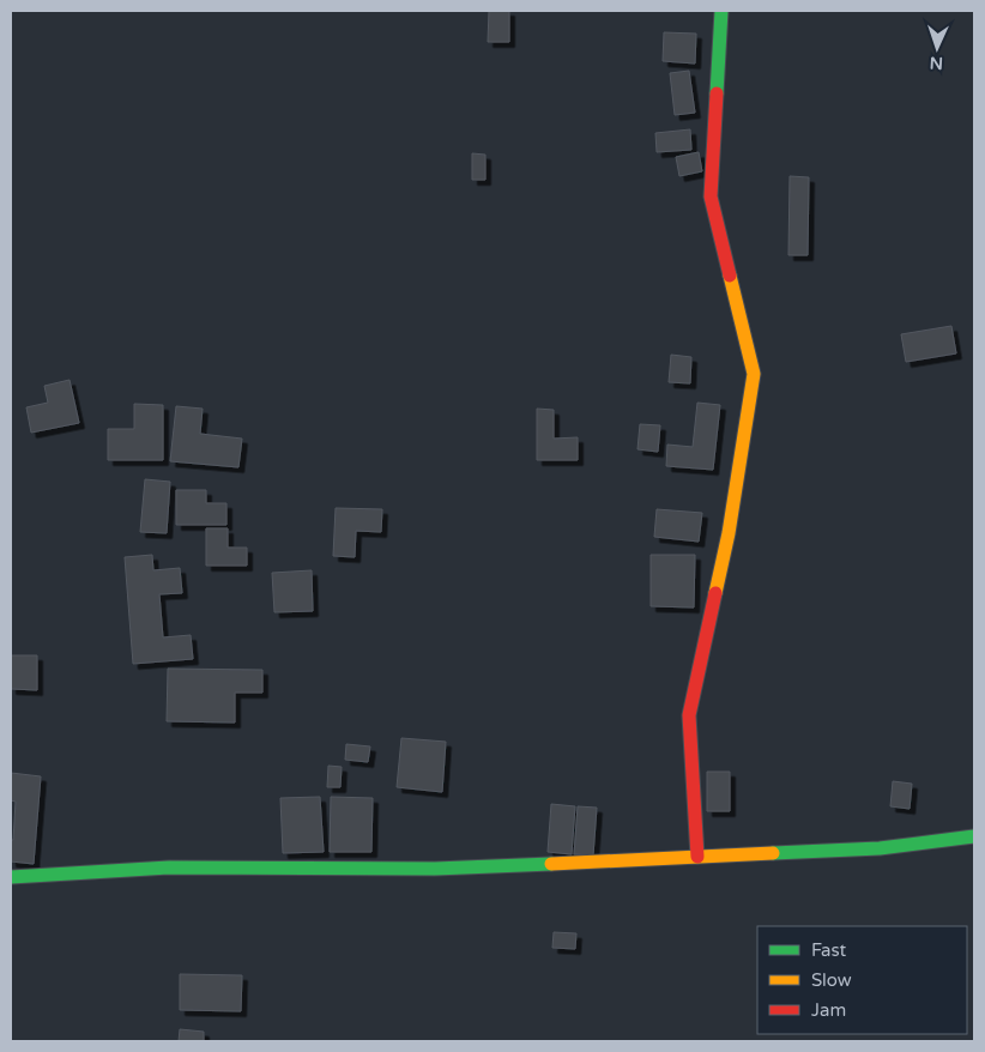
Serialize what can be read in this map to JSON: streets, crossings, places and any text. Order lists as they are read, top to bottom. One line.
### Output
{"legend":["Fast","Slow","Jam"],"north":"bottom"}
